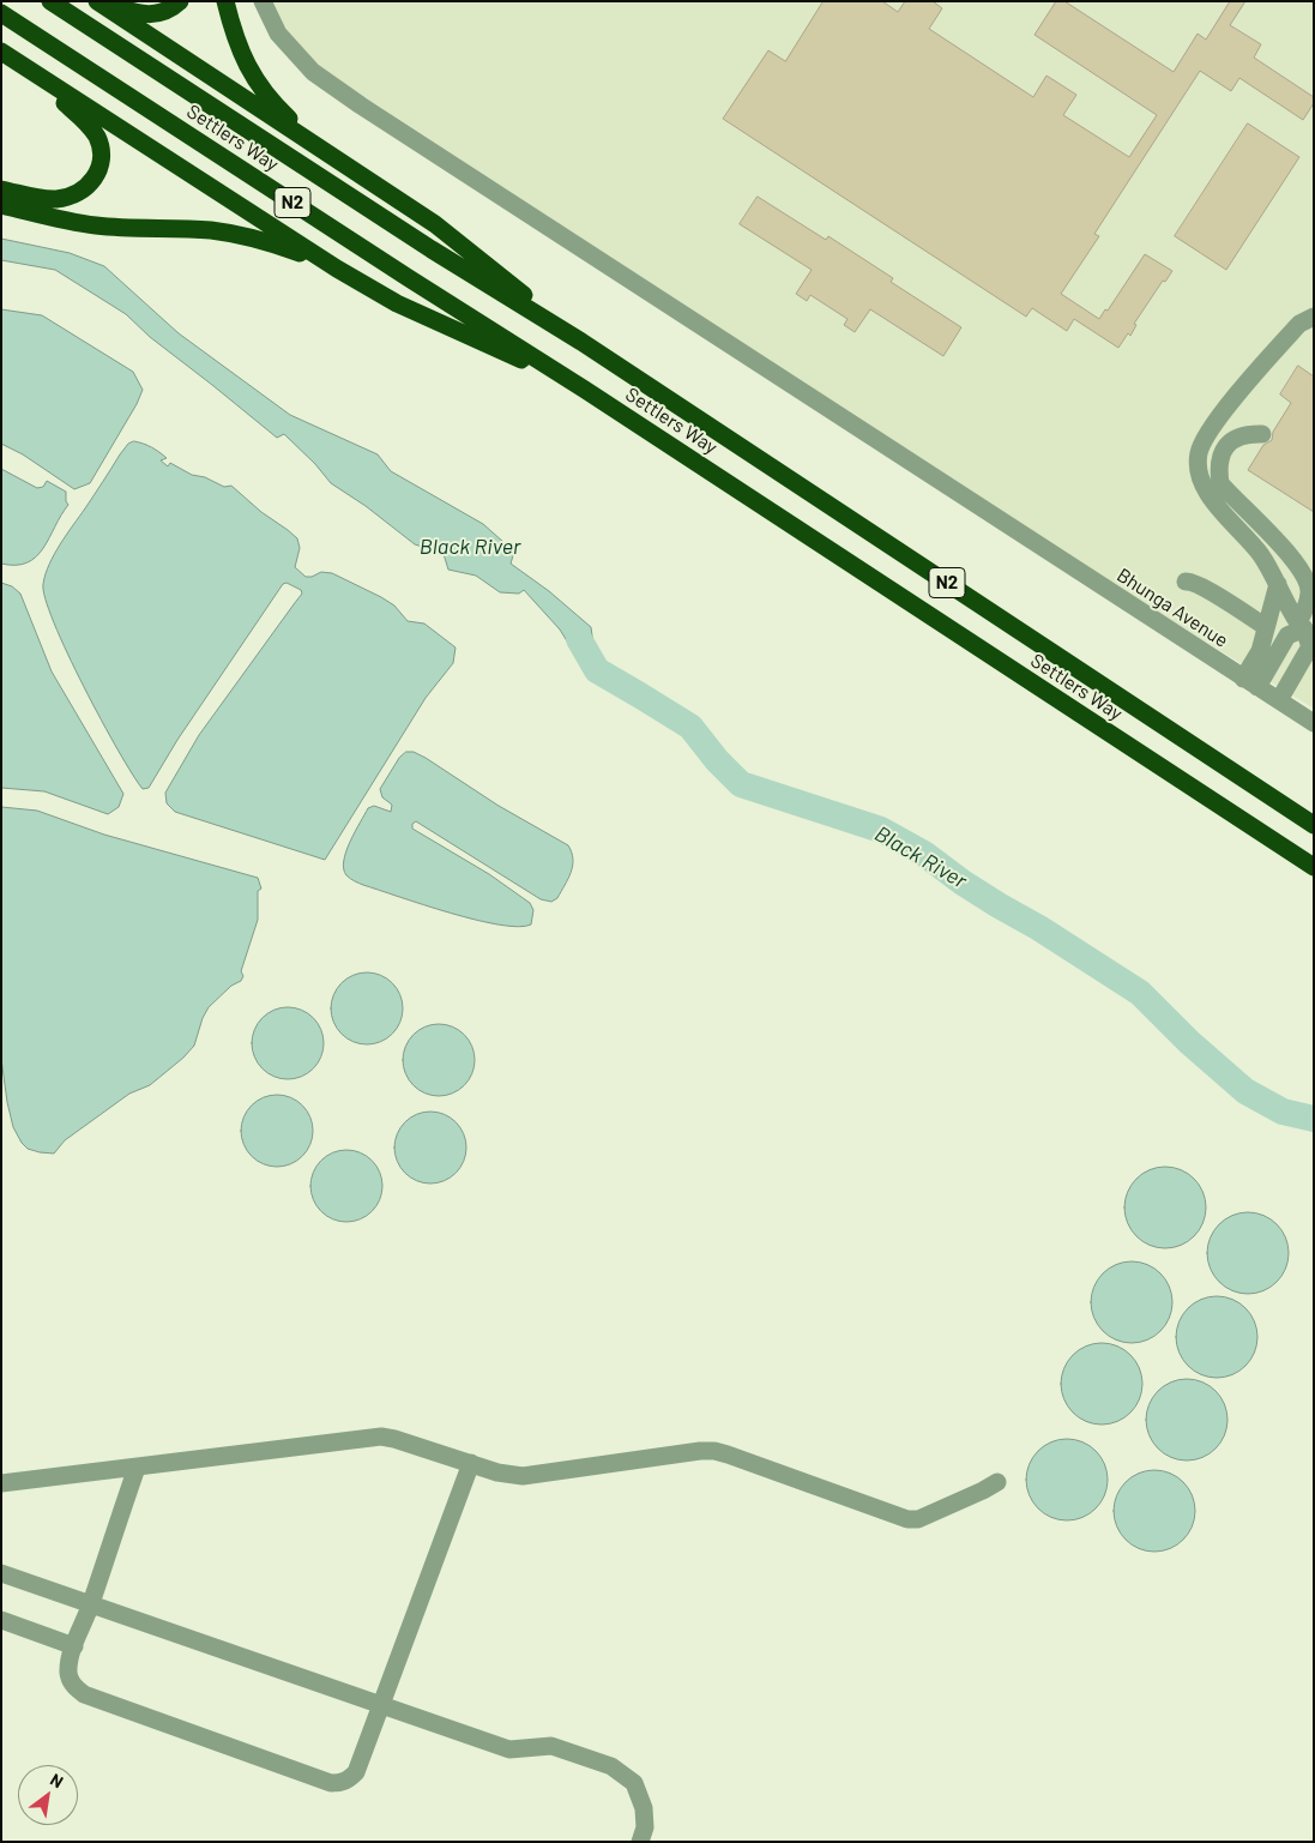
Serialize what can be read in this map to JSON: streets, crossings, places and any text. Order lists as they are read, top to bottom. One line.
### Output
{"streets":{"highway":["Settlers Way","N2"],"lane":["Bhunga Avenue"]},"water":["Black River"],"north":"top right"}
